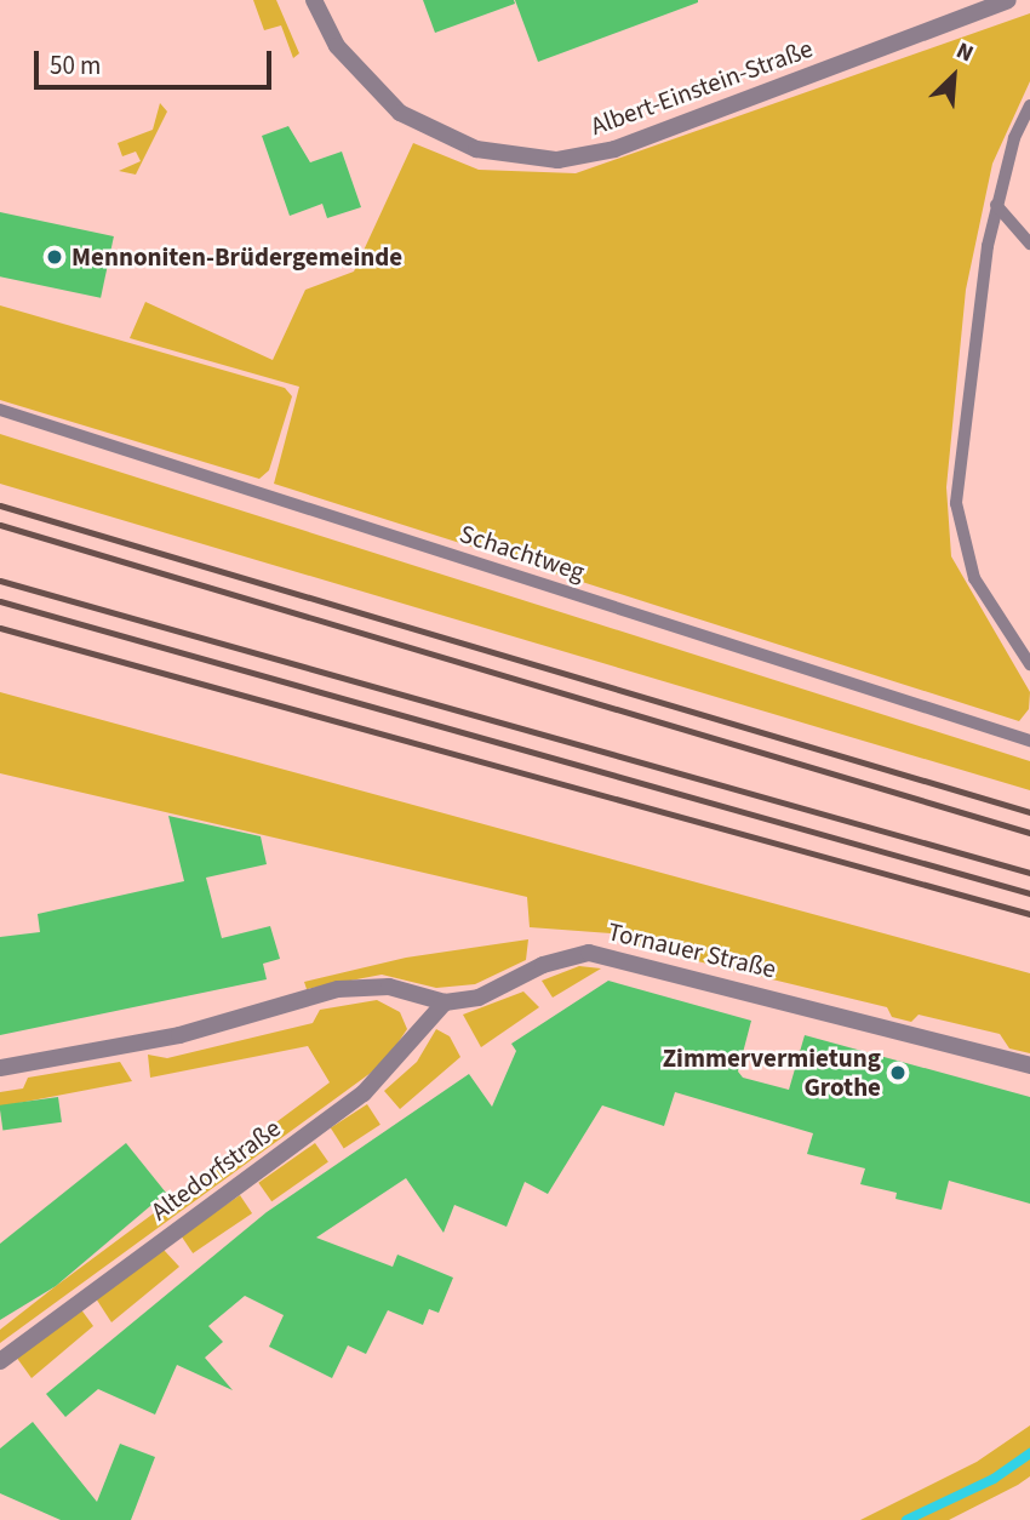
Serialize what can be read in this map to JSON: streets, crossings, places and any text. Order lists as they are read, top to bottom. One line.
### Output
{"streets":{"street":["Albert-Einstein-Straße","Tornauer Straße","Altedorfstraße"],"lane":["Schachtweg"]},"crossings":[["Tornauer Straße","Altedorfstraße"]],"places":["Mennoniten-Brüdergemeinde","Zimmervermietung Grothe"],"scale_bar":"50 m","north":"top right"}
